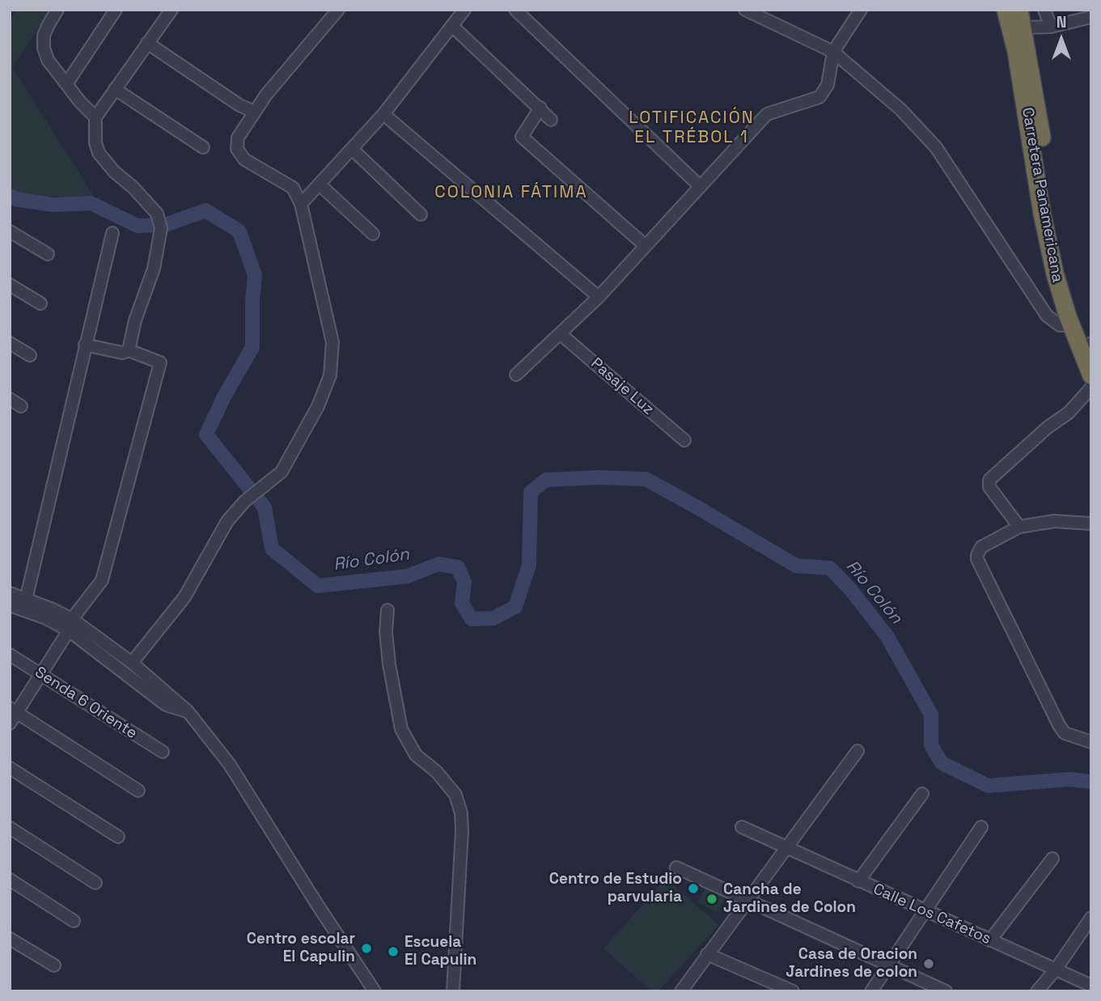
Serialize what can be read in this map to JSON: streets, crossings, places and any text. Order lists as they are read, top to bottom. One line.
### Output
{"streets":{"highway":["Carretera Panamericana"],"street":["Pasaje Luz","Senda 6 Oriente","Calle Los Cafetos"]},"districts":["LOTIFICACIÓN EL TRÉBOL 1","COLONIA FÁTIMA"],"water":["Río Colón"],"places":["Centro de Estudio parvularia","Cancha de Jardines de Colon","Centro escolar El Capulin","Escuela El Capulin","Casa de Oracion Jardines de colon"],"north":"top"}
